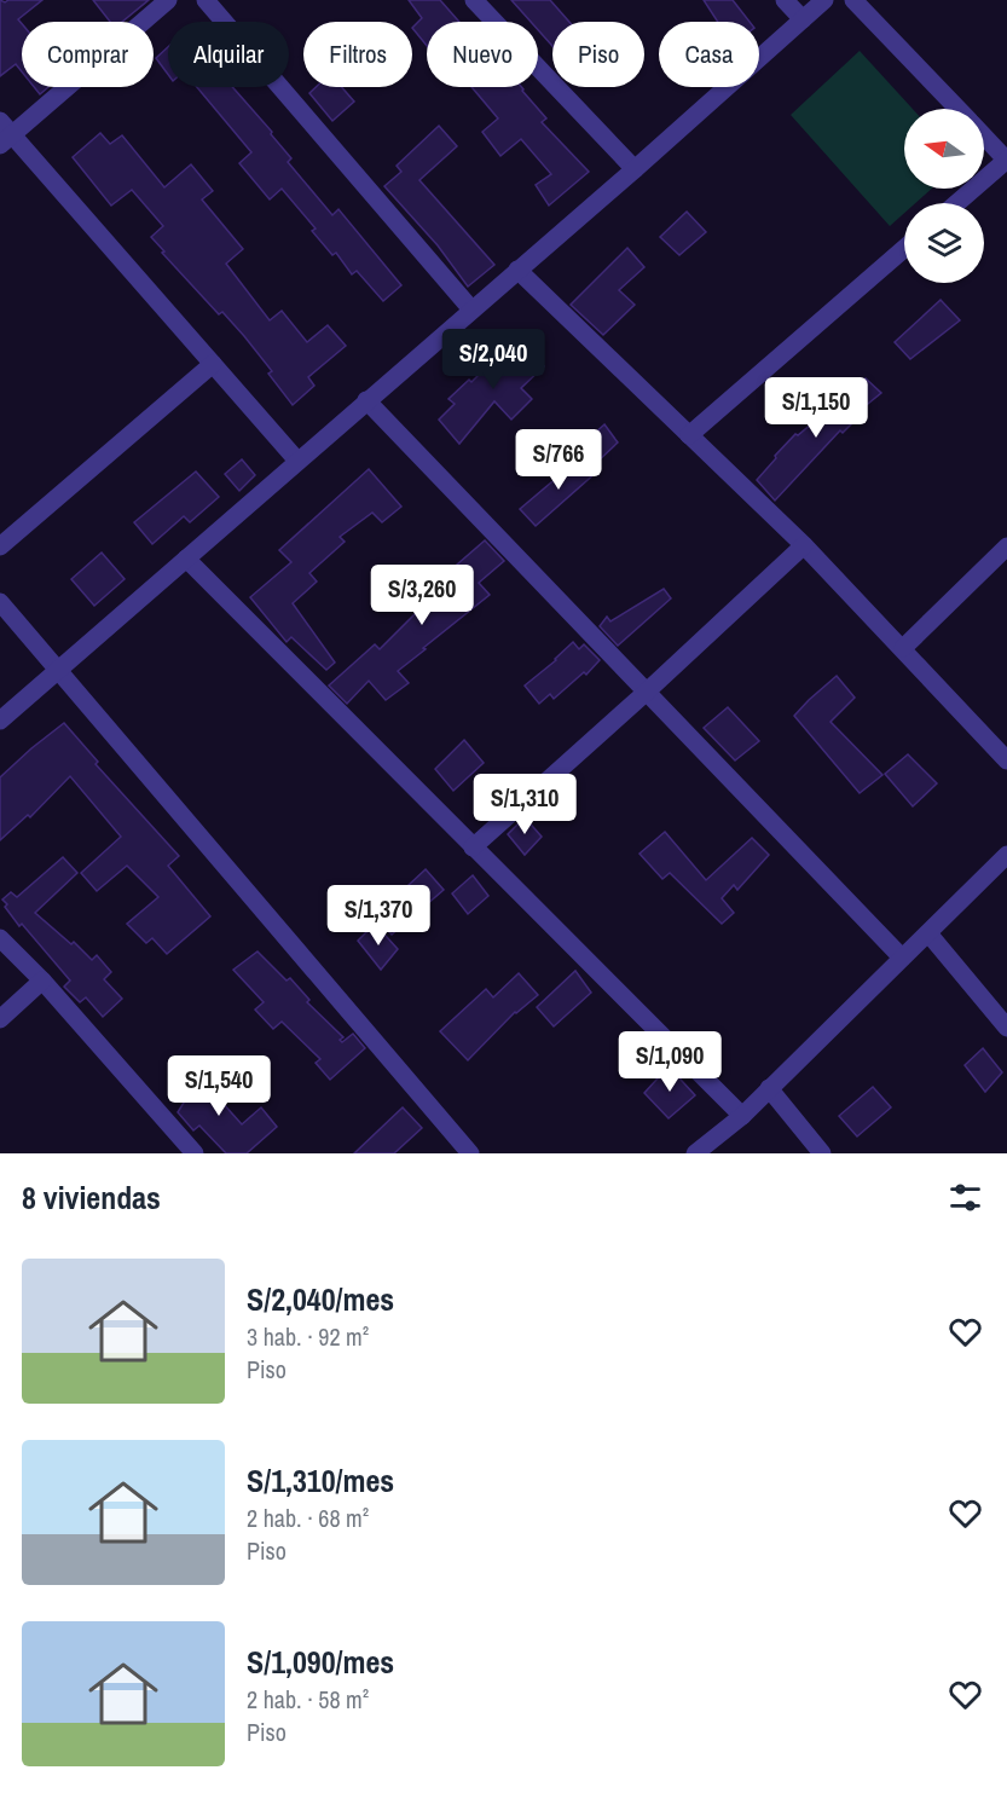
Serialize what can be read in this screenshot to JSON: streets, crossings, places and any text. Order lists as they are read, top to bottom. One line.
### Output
{"north":"left","page":{"chip":["Comprar","Alquilar","Filtros","Nuevo","Piso","Casa"],"price":["S/2,040","S/1,150","S/766","S/3,260","S/1,310","S/1,370","S/1,090","S/1,540"],"heading":"8 viviendas","list":[{"name":"S/2,040/mes","note":"3 hab. · 92 m² · Piso"},{"name":"S/1,310/mes","note":"2 hab. · 68 m² · Piso"},{"name":"S/1,090/mes","note":"2 hab. · 58 m² · Piso"}]}}
